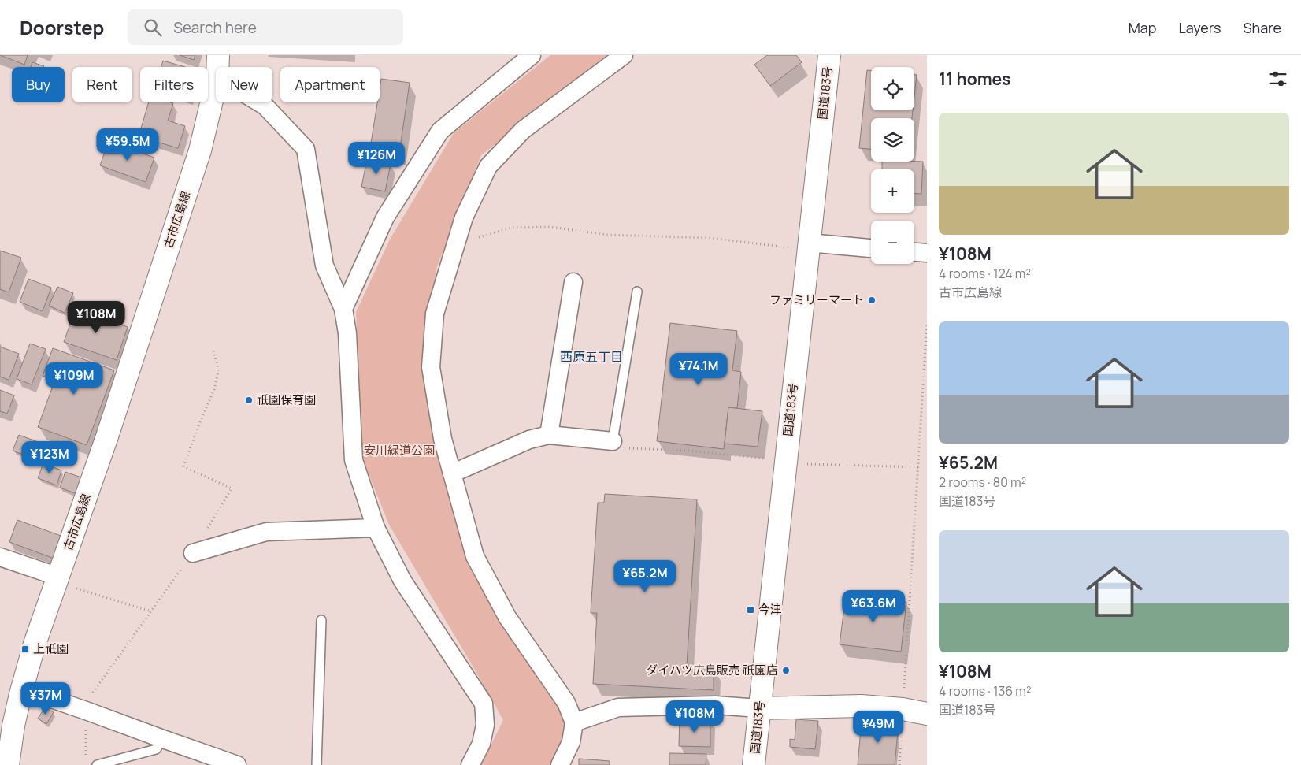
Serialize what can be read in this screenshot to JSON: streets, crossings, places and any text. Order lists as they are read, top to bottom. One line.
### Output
{"streets":{"main road":["国道183号","古市広島線"]},"districts":["西原五丁目"],"parks":["安川緑道公園"],"places":{"other":["ファミリーマート","祇園保育園","ダイハツ広島販売 祇園店"],"transit":["今津","上祇園"]},"page":{"header":"Doorstep","search":"Search here","nav":["Map","Layers","Share"],"heading":"11 homes","map_buttons":["+","−"],"chip":["Buy","Rent","Filters","New","Apartment"],"list":[{"name":"¥108M","note":"4 rooms · 124 m² · 古市広島線"},{"name":"¥65.2M","note":"2 rooms · 80 m² · 国道183号"},{"name":"¥108M","note":"4 rooms · 136 m² · 国道183号"}],"price":["¥59.5M","¥126M","¥108M","¥74.1M","¥109M","¥123M","¥65.2M","¥63.6M","¥37M","¥108M","¥49M"]}}
